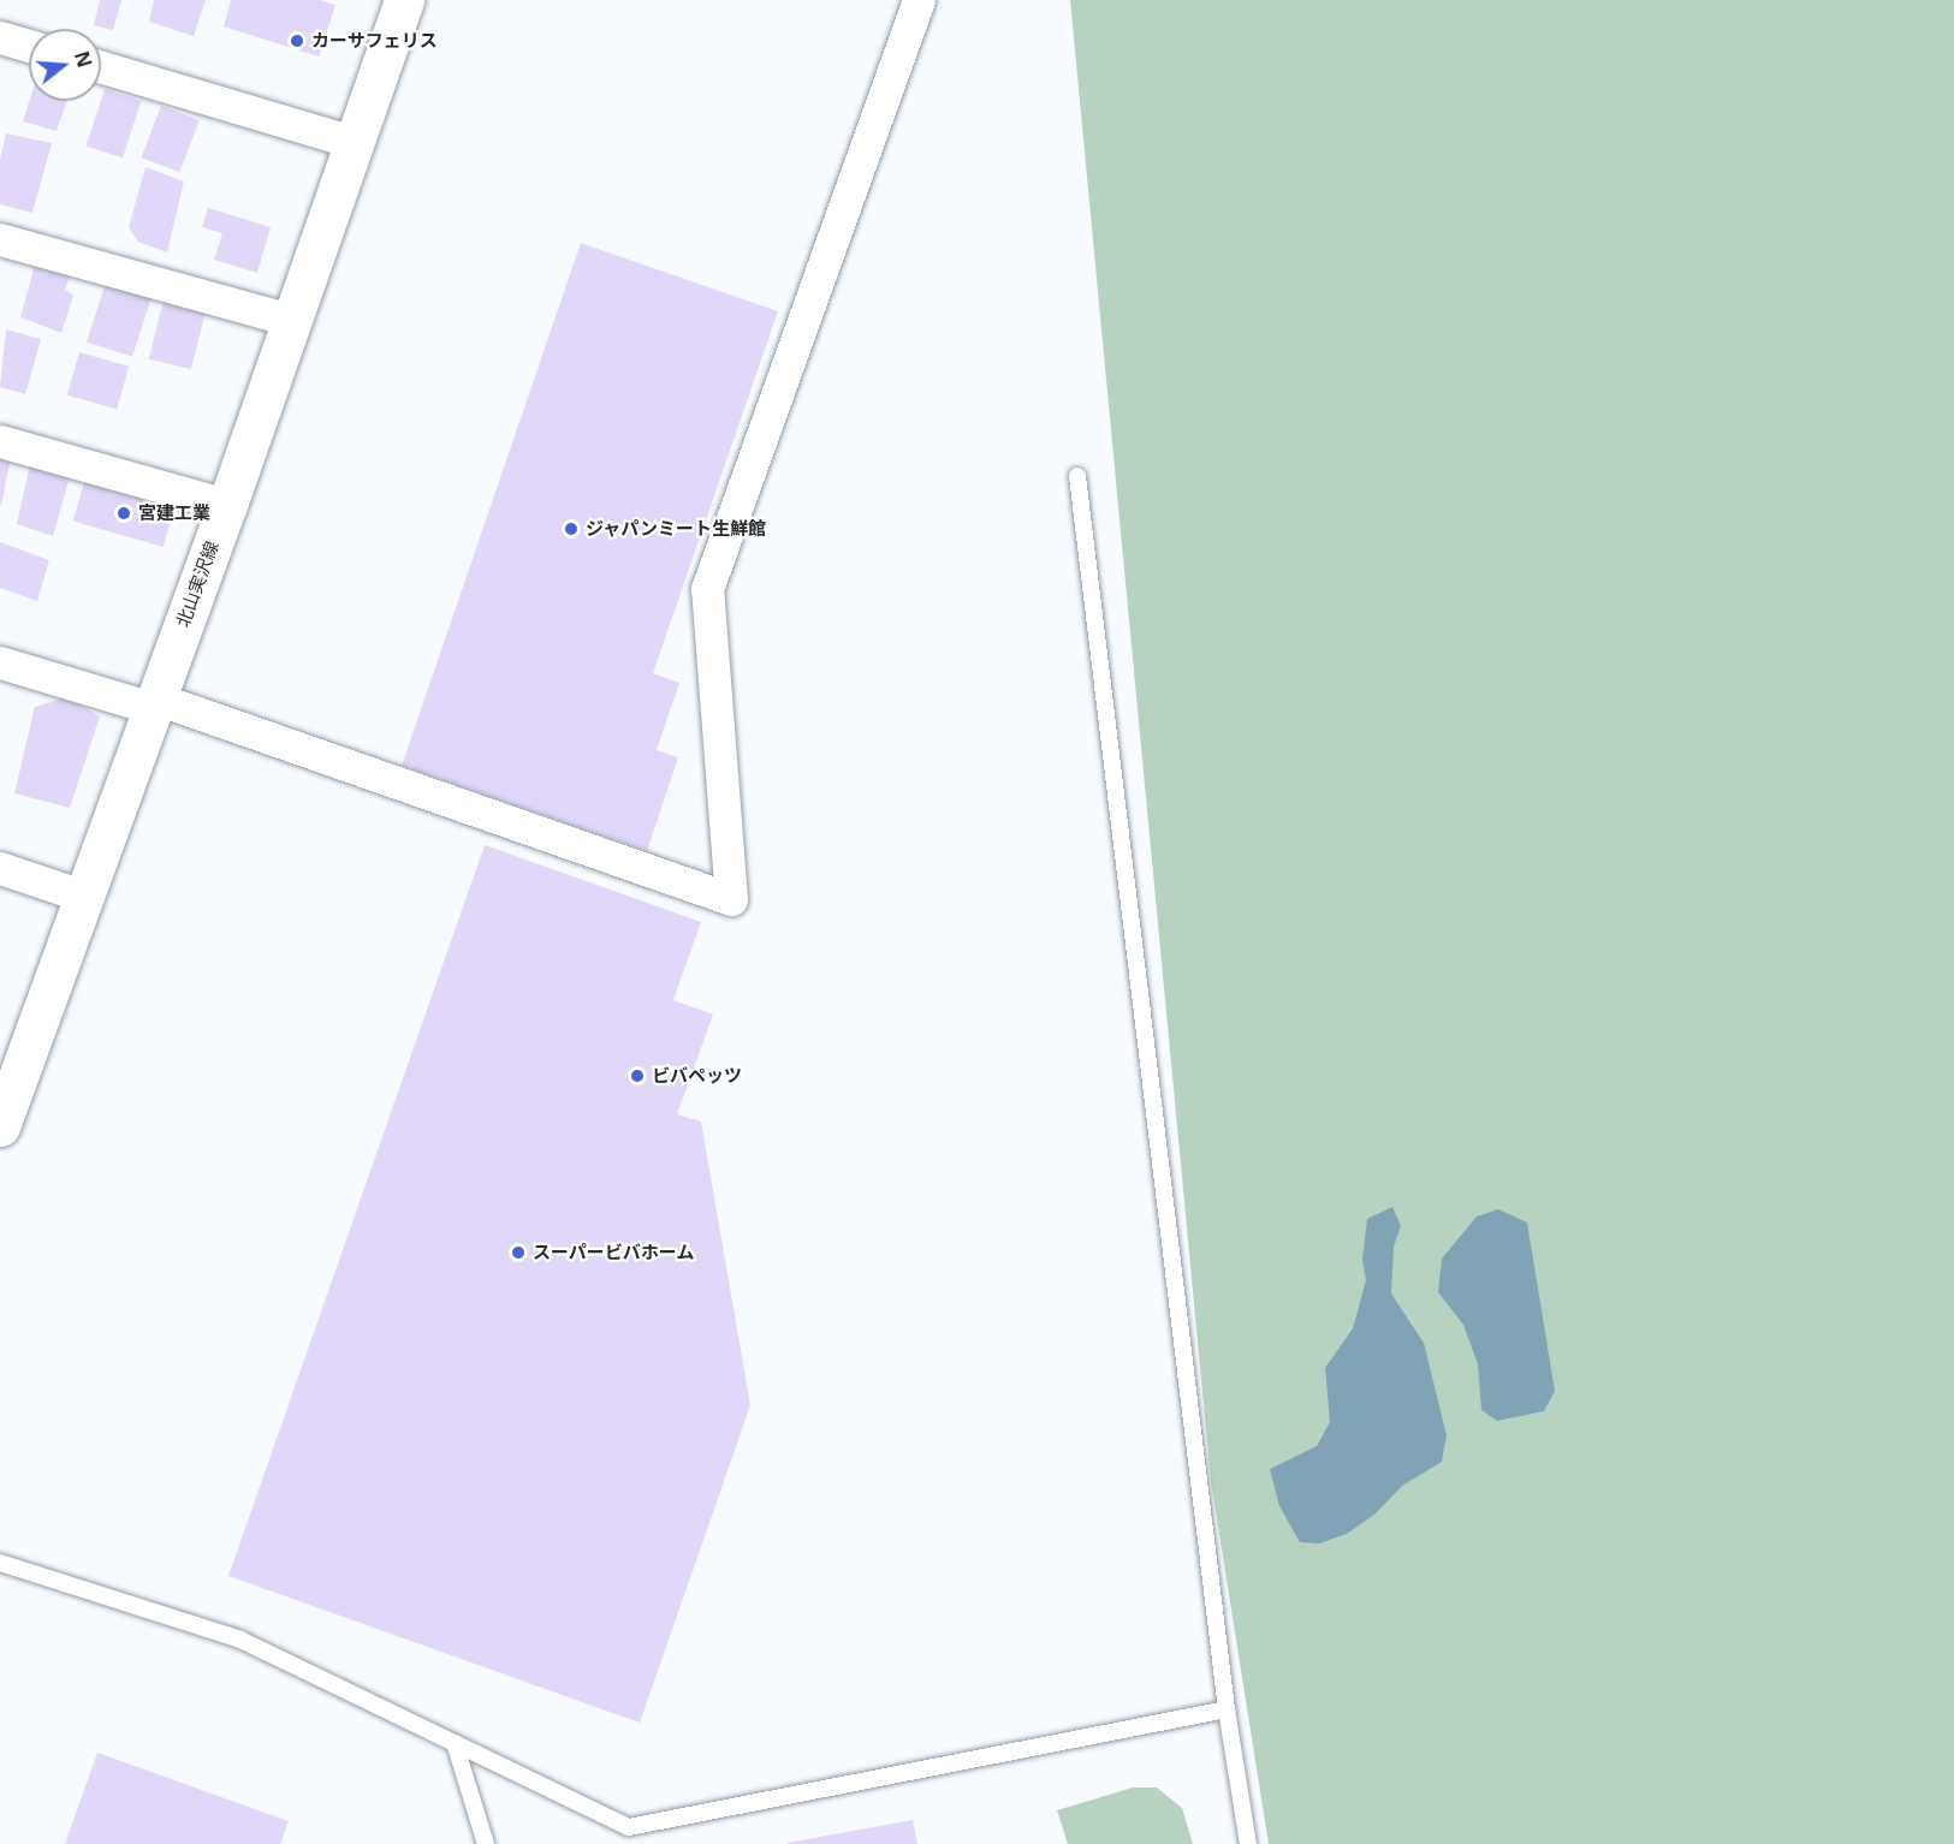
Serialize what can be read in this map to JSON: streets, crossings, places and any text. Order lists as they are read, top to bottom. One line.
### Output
{"streets":{"street":["北山実沢線"]},"places":["カーサフェリス","宮建工業","ジャパンミート生鮮館","ビバペッツ","スーパービバホーム"],"north":"right"}
